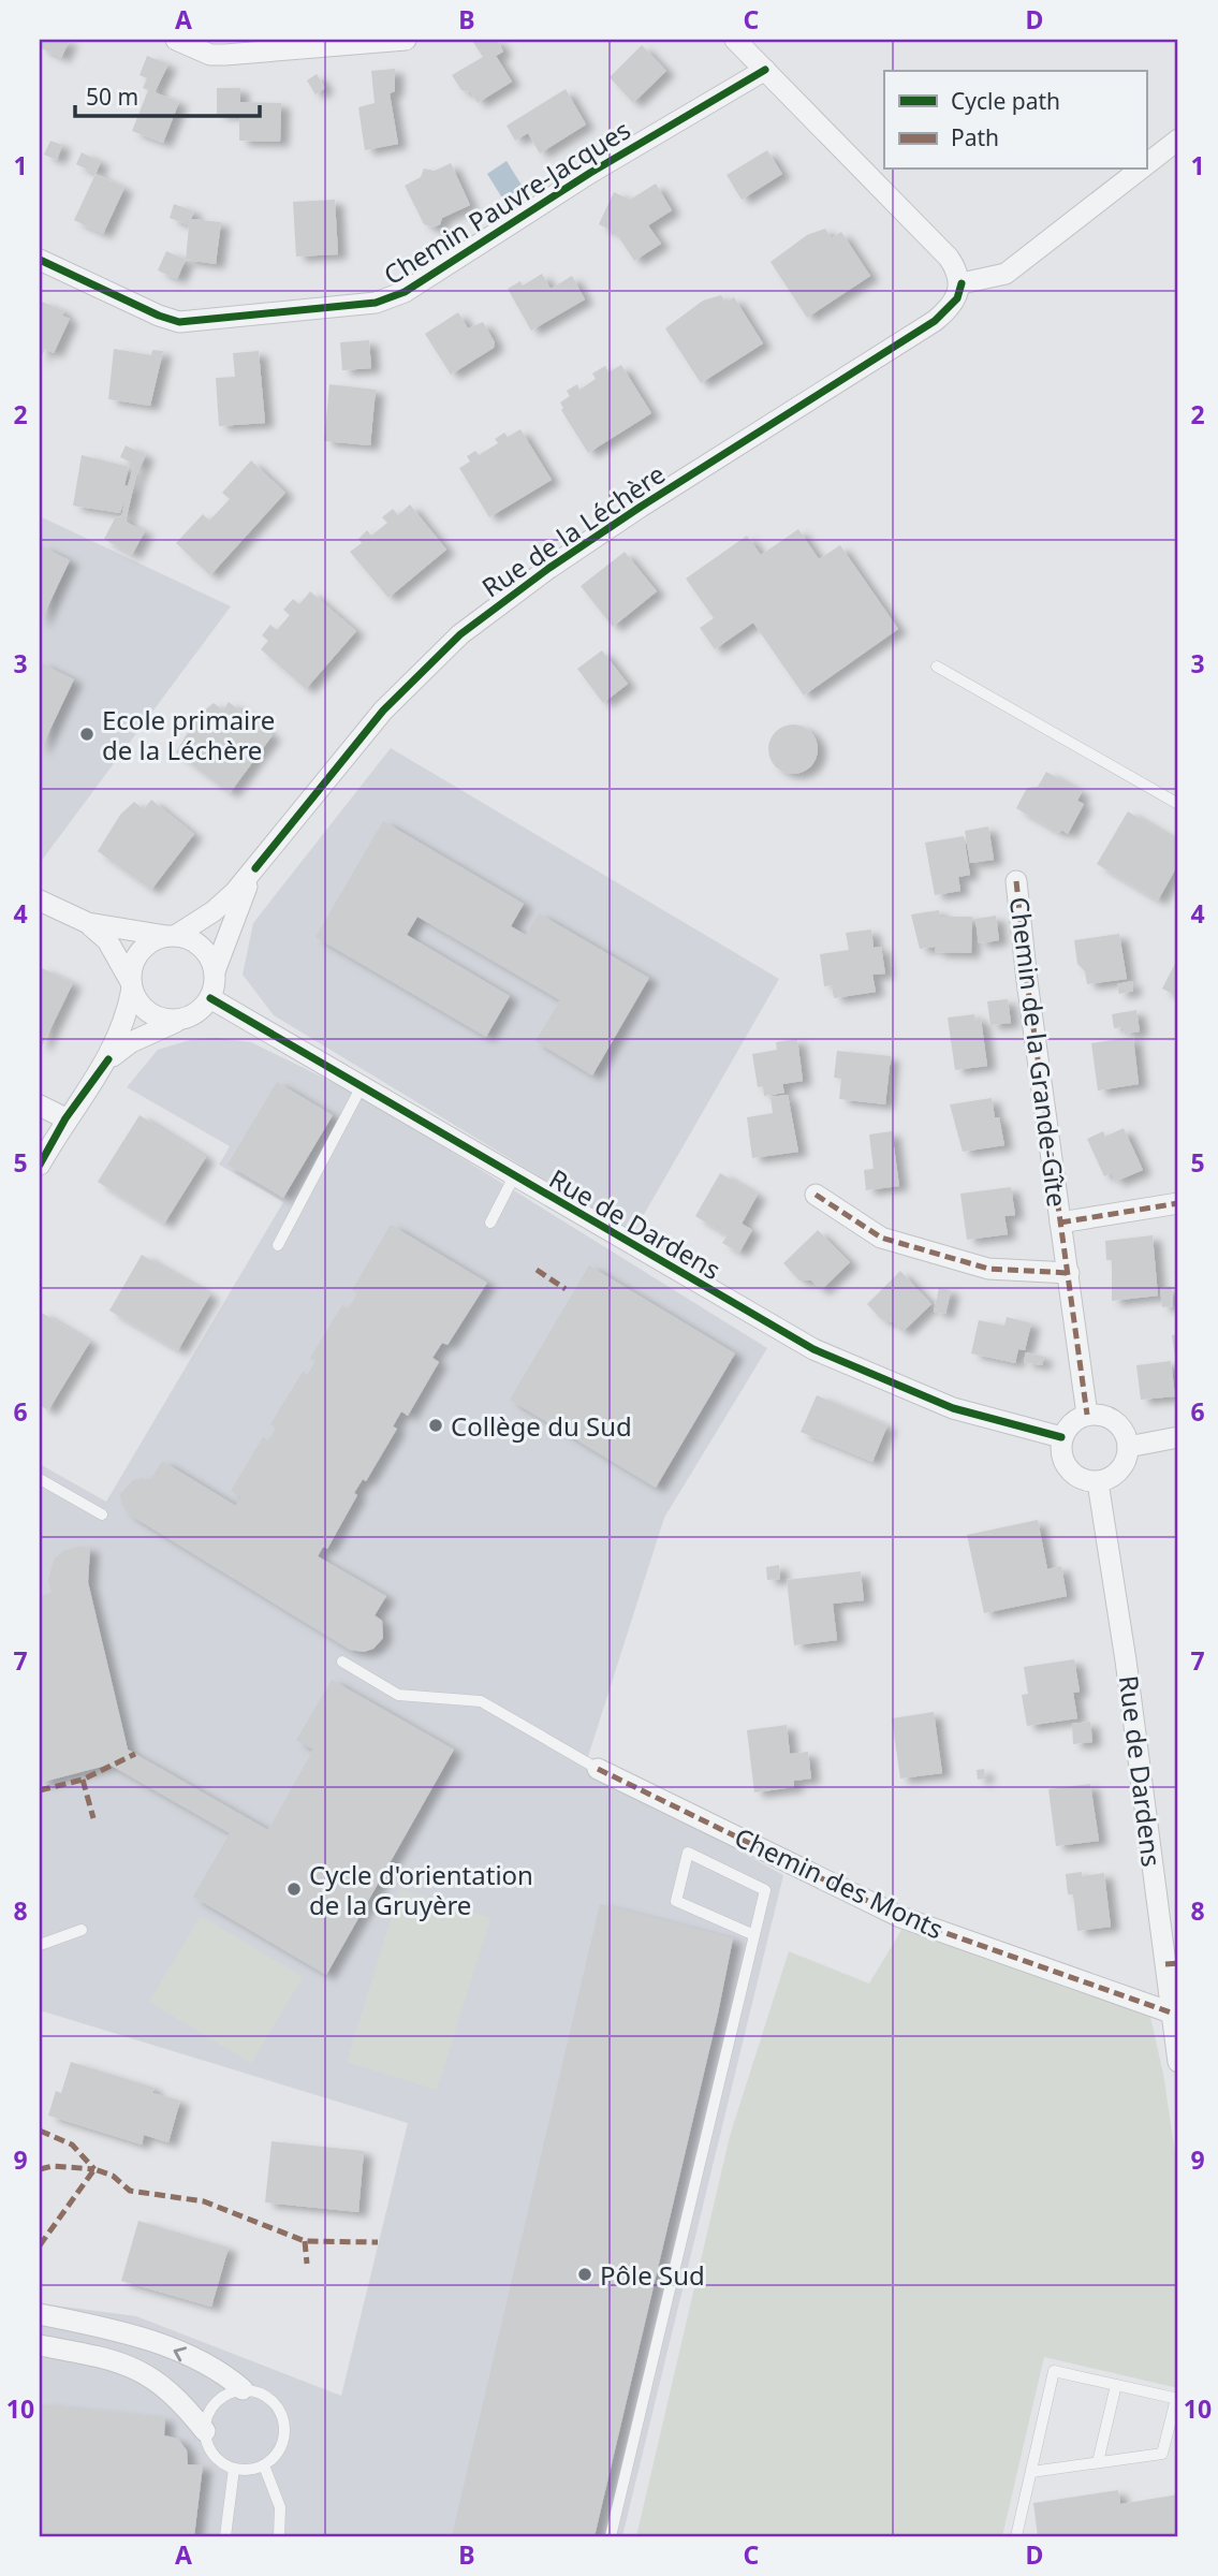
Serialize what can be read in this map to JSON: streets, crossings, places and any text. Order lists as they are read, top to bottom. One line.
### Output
{"streets":{"street":["Chemin Pauvre-Jacques","Rue de la Léchère","Chemin de la Grande-Gîte","Rue de Dardens","Chemin des Monts"]},"crossings":[["Rue de la Léchère","Rue de Dardens"],["Chemin de la Grande-Gîte","Rue de Dardens"],["Rue de Dardens","Chemin des Monts"]],"places":["Ecole primaire de la Léchère","Collège du Sud","Cycle d'orientation de la Gruyère","Pôle Sud"],"legend":["Cycle path","Path"],"scale_bar":"50 m","grid":{"columns":["A","B","C","D"],"rows":["1","2","3","4","5","6","7","8","9","10"]}}
